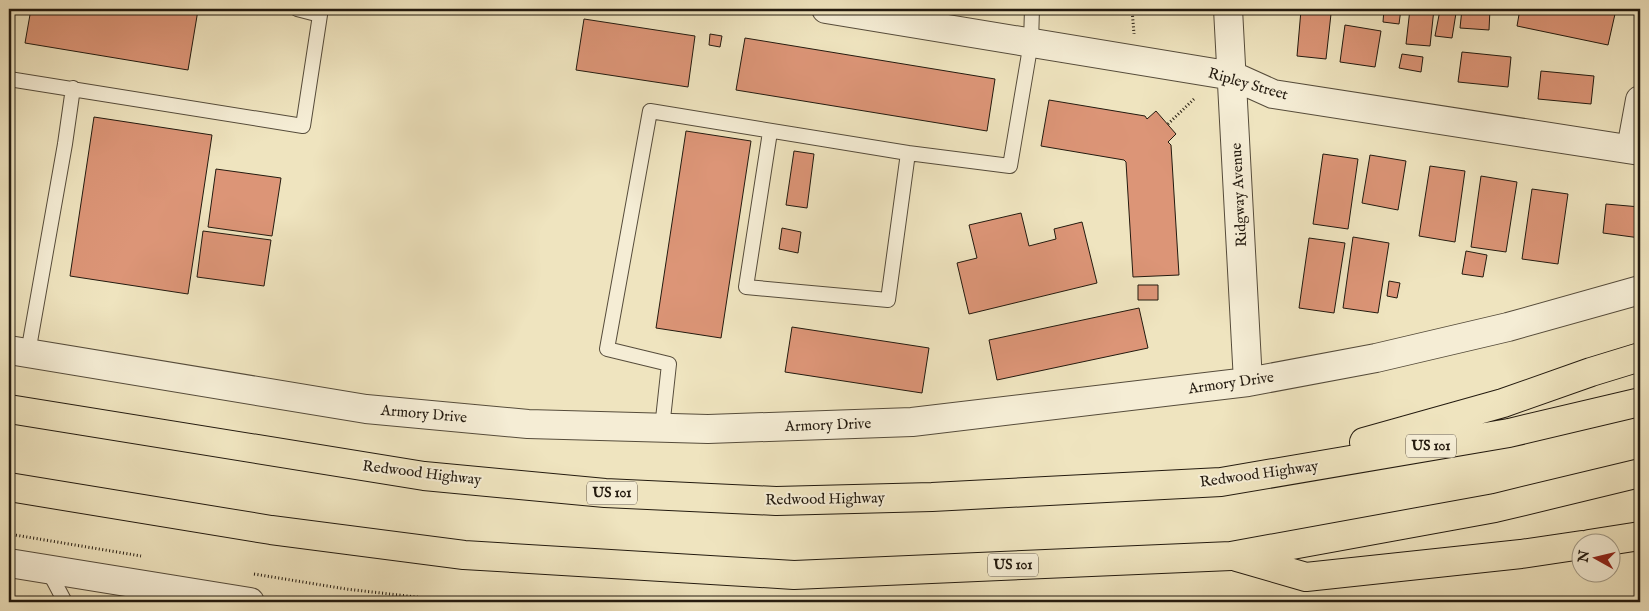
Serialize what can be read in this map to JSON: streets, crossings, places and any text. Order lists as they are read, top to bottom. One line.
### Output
{"streets":{"highway":["US 101","Redwood Highway"],"street":["Ripley Street","Ridgway Avenue","Armory Drive"]},"crossings":[["Ripley Street","Ridgway Avenue"],["Ridgway Avenue","Armory Drive"]],"north":"left"}
